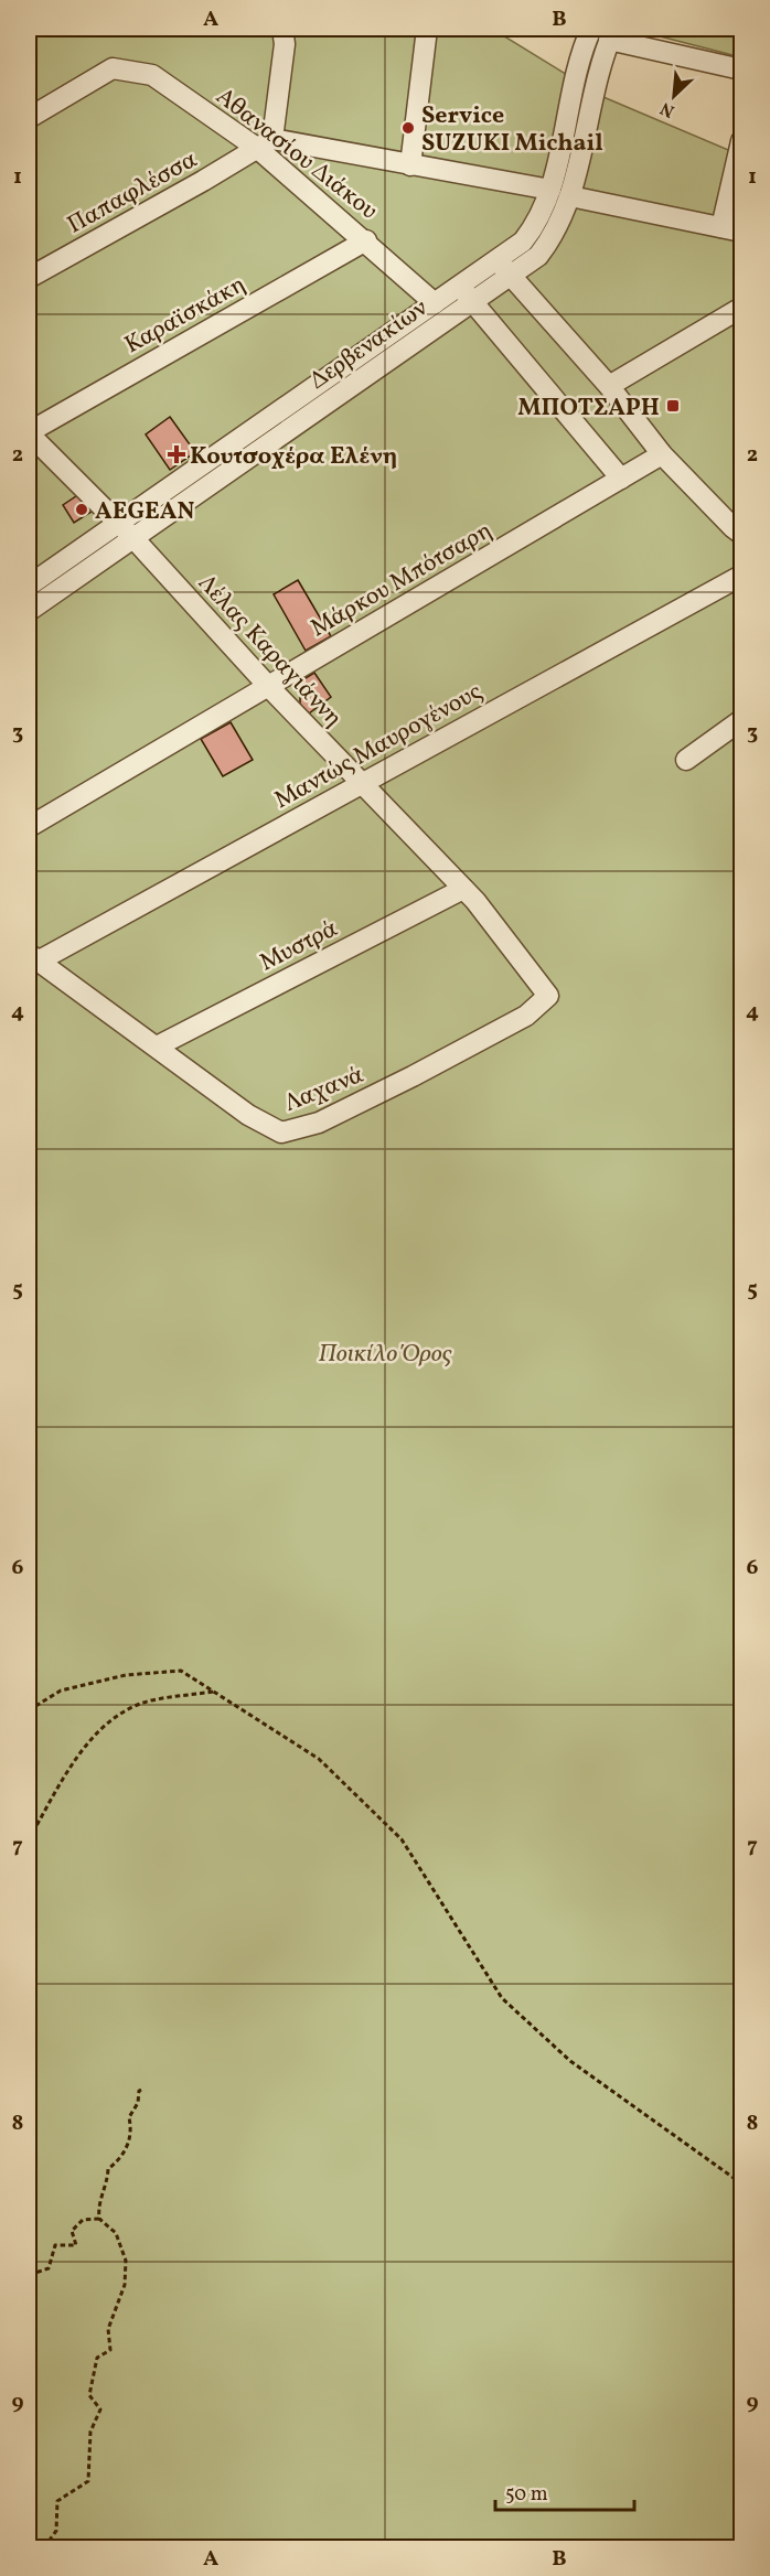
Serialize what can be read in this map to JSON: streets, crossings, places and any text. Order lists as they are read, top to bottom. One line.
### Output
{"streets":{"street":["Αθανασίου Διάκου","Παπαφλέσσα","Καραϊσκάκη","Δερβενακίων","Μάρκου Μπότσαρη","Λέλας Καραγιάννη","Μαντώς Μαυρογένους","Μυστρά","Λαχανά"]},"crossings":[["Αθανασίου Διάκου","Παπαφλέσσα"],["Αθανασίου Διάκου","Καραϊσκάκη"],["Αθανασίου Διάκου","Δερβενακίων"],["Καραϊσκάκη","Λέλας Καραγιάννη"],["Δερβενακίων","Λέλας Καραγιάννη"],["Μάρκου Μπότσαρη","Λέλας Καραγιάννη"],["Λέλας Καραγιάννη","Μαντώς Μαυρογένους"],["Λέλας Καραγιάννη","Μυστρά"],["Λέλας Καραγιάννη","Λαχανά"],["Μαντώς Μαυρογένους","Λαχανά"],["Μυστρά","Λαχανά"]],"parks":["Ποικίλο Όρος"],"places":{"other":["Service SUZUKI Michail","AEGEAN"],"transit":["ΜΠΟΤΣΑΡΗ"],"health":["Κουτσοχέρα Ελένη"]},"scale_bar":"50 m","north":"bottom left","grid":{"columns":["A","B"],"rows":["1","2","3","4","5","6","7","8","9"]}}
